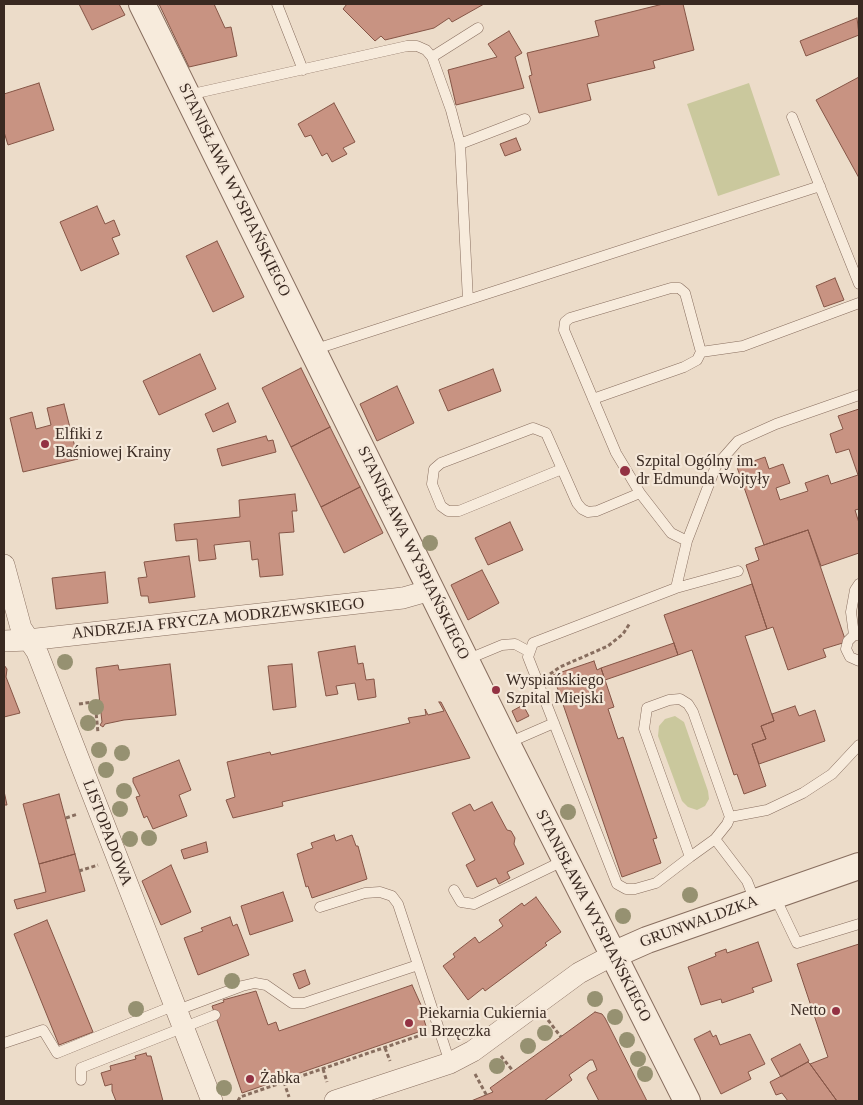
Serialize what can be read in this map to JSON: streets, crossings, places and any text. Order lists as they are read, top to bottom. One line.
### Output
{"streets":{"street":["STANISŁAWA WYSPIAŃSKIEGO","ANDRZEJA FRYCZA MODRZEWSKIEGO","LISTOPADOWA","GRUNWALDZKA"]},"crossings":[["STANISŁAWA WYSPIAŃSKIEGO","ANDRZEJA FRYCZA MODRZEWSKIEGO"],["STANISŁAWA WYSPIAŃSKIEGO","GRUNWALDZKA"],["ANDRZEJA FRYCZA MODRZEWSKIEGO","LISTOPADOWA"]],"places":["Elfiki z Baśniowej Krainy","Szpital Ogólny im. dr Edmunda Wojtyły","Wyspiańskiego Szpital Miejski","Netto","Piekarnia Cukiernia u Brzęczka","Żabka"]}
